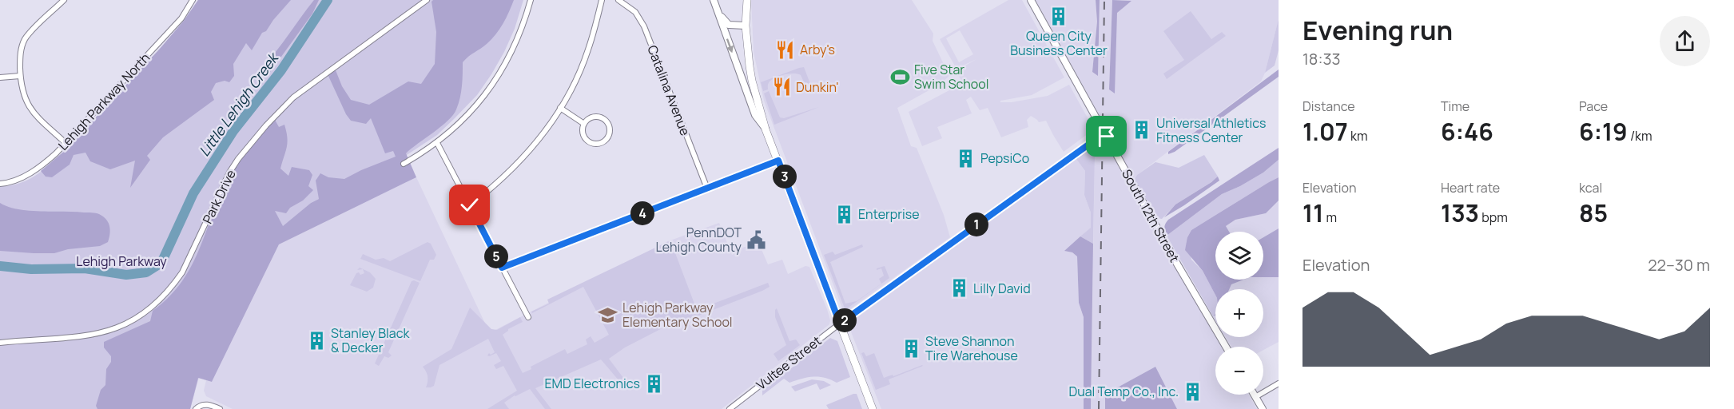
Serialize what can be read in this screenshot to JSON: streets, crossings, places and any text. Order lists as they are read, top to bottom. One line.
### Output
{"streets":{"street":["Catalina Avenue","Lehigh Parkway North","Park Drive","South 12th Street","Vultee Street"]},"crossings":[["South 12th Street","Vultee Street"]],"water":["Little Lehigh Creek"],"parks":["Lehigh Parkway"],"places":{"building":["Queen City Business Center","Universal Athletics Fitness Center","PepsiCo","Enterprise","Lilly David","Stanley Black & Decker","Steve Shannon Tire Warehouse","EMD Electronics","Dual Temp Co., Inc."],"restaurant":["Arby's","Dunkin'"],"sports":["Five Star Swim School"],"public building":["PennDOT Lehigh County"],"school or university":["Lehigh Parkway Elementary School"]},"page":{"heading":["Evening run","18:33"],"stats":[["Distance","1.07 km"],["Time","6:46"],["Pace","6:19 /km"],["Elevation","11 m"],["Heart rate","133 bpm"],["kcal","85"]],"pins":["3","4","1","5","2"],"map_buttons":["+","−"],"chart":["Elevation","22–30 m"]}}
